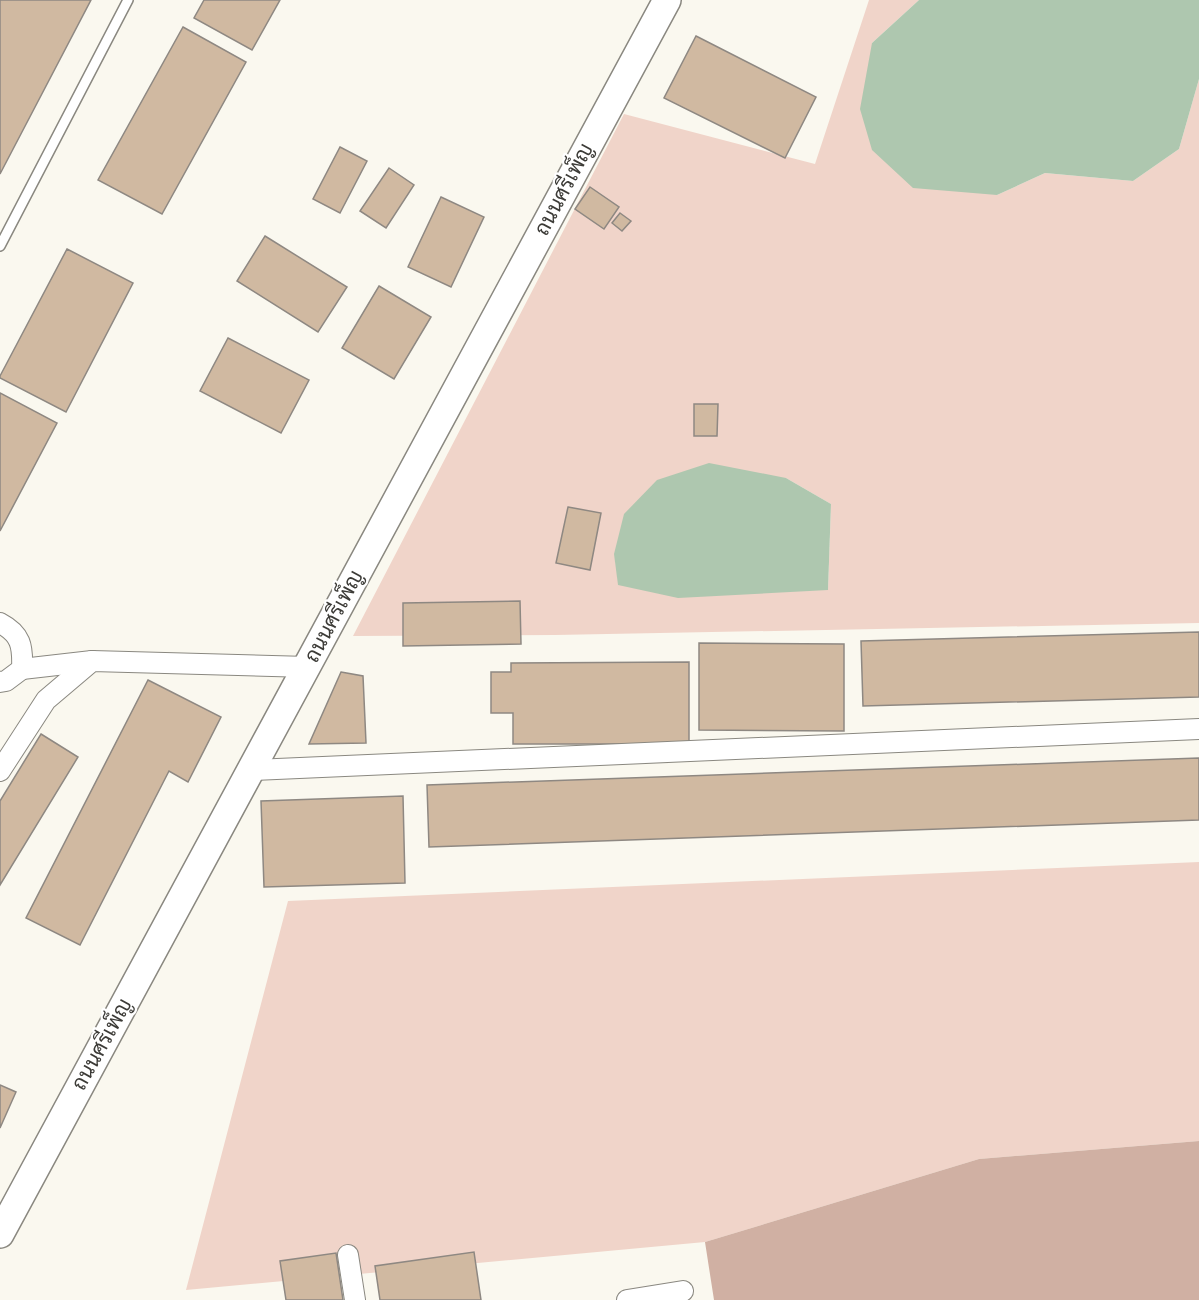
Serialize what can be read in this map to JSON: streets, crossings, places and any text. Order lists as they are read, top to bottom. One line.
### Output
{"streets":{"main road":["ถนนศรีเพ็ญ"]}}
